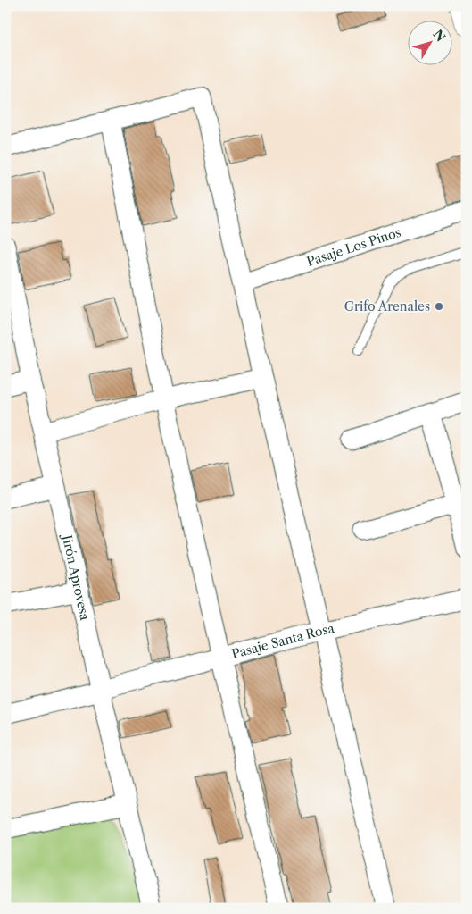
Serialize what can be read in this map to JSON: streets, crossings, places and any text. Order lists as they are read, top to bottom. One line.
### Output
{"streets":{"street":["Pasaje Los Pinos","Jirón Aprovesa","Pasaje Santa Rosa"]},"crossings":[["Jirón Aprovesa","Pasaje Santa Rosa"]],"places":["Grifo Arenales"],"north":"top right"}
